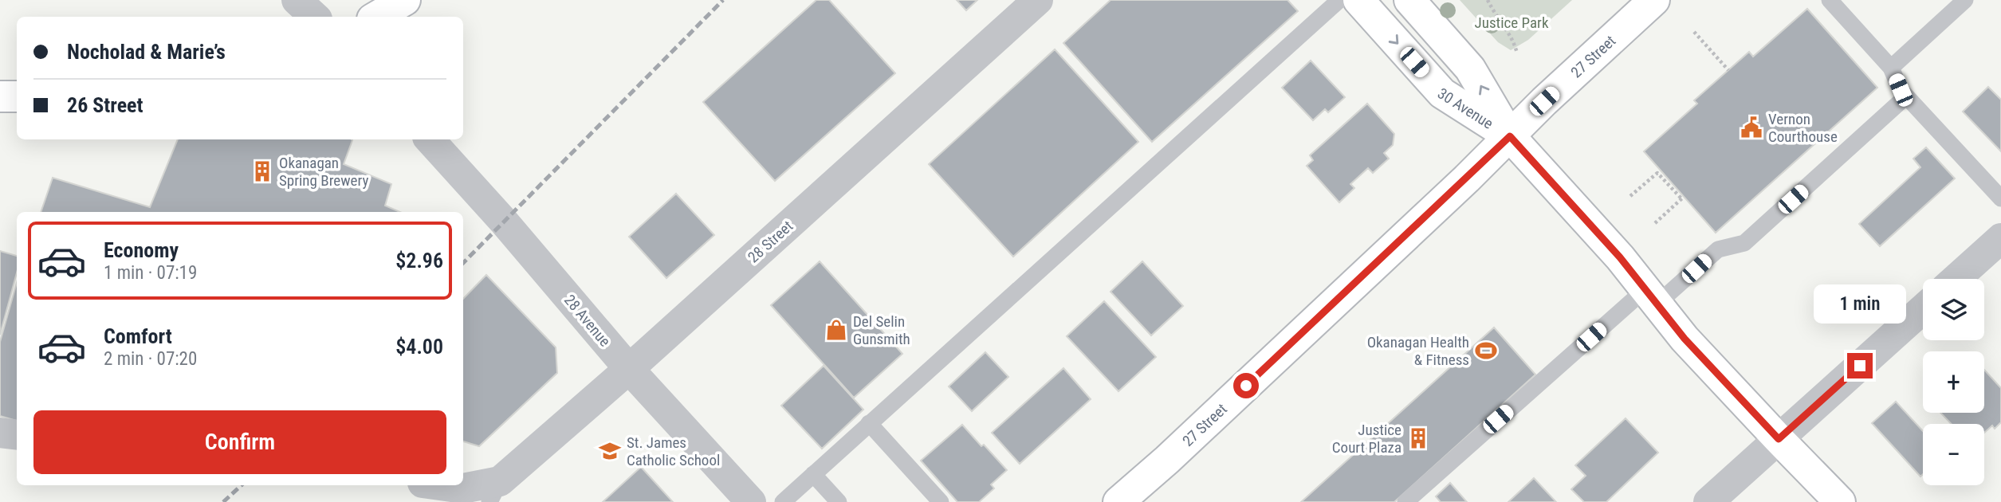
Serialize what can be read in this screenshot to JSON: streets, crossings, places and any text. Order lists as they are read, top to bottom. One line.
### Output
{"streets":{"street":["27 Street","30 Avenue","28 Street","28 Avenue"]},"crossings":[["27 Street","30 Avenue"],["28 Street","28 Avenue"]],"parks":["Justice Park"],"places":{"public building":["Vernon Courthouse"],"building":["Okanagan Spring Brewery","Justice Court Plaza"],"shop":["Del Selin Gunsmith"],"sports":["Okanagan Health & Fitness"],"school or university":["St. James Catholic School"]},"page":{"banner":["Nocholad & Marie’s","26 Street"],"list":[{"name":"Economy","note":"1 min · 07:19","value":"$2.96"},{"name":"Comfort","note":"2 min · 07:20","value":"$4.00"}],"map_buttons":["+","−"],"bubble":"1 min","buttons":"Confirm"}}
